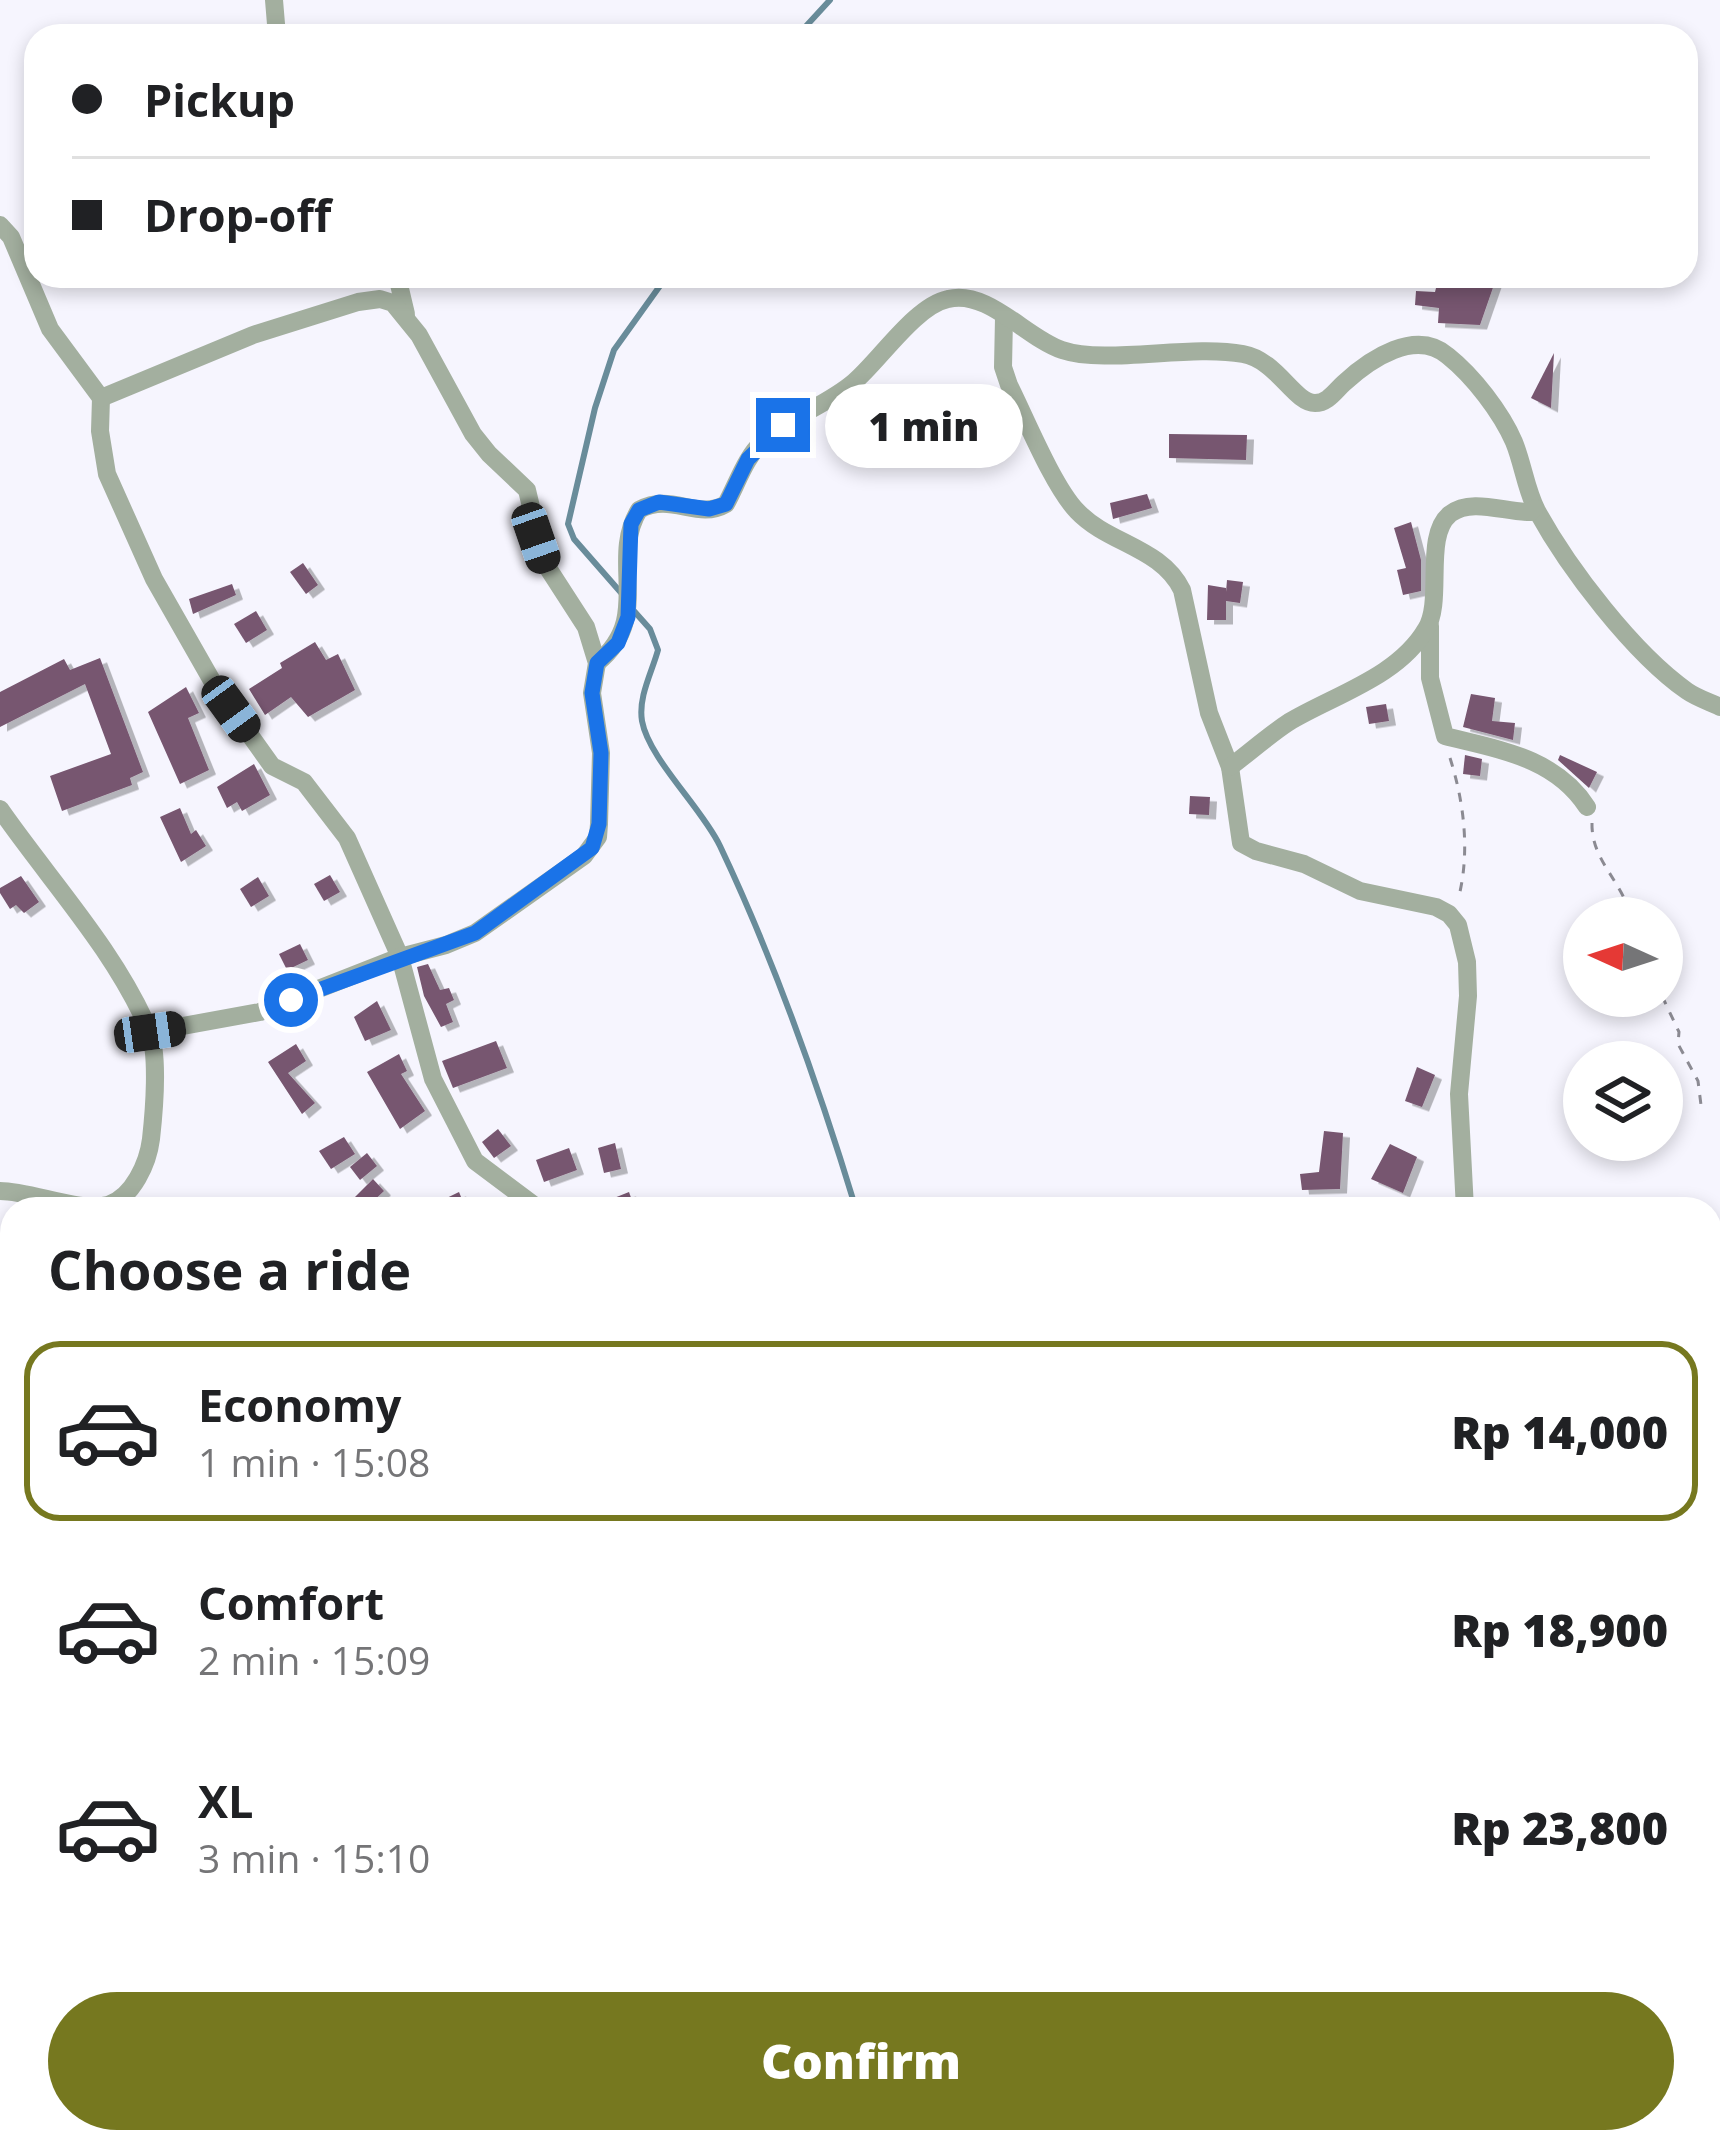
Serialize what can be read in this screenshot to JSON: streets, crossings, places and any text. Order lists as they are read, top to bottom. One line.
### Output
{"north":"left","page":{"banner":["Pickup","Drop-off"],"bubble":"1 min","heading":"Choose a ride","list":[{"name":"Economy","note":"1 min · 15:08","value":"Rp 14,000"},{"name":"Comfort","note":"2 min · 15:09","value":"Rp 18,900"},{"name":"XL","note":"3 min · 15:10","value":"Rp 23,800"}],"buttons":"Confirm"}}
